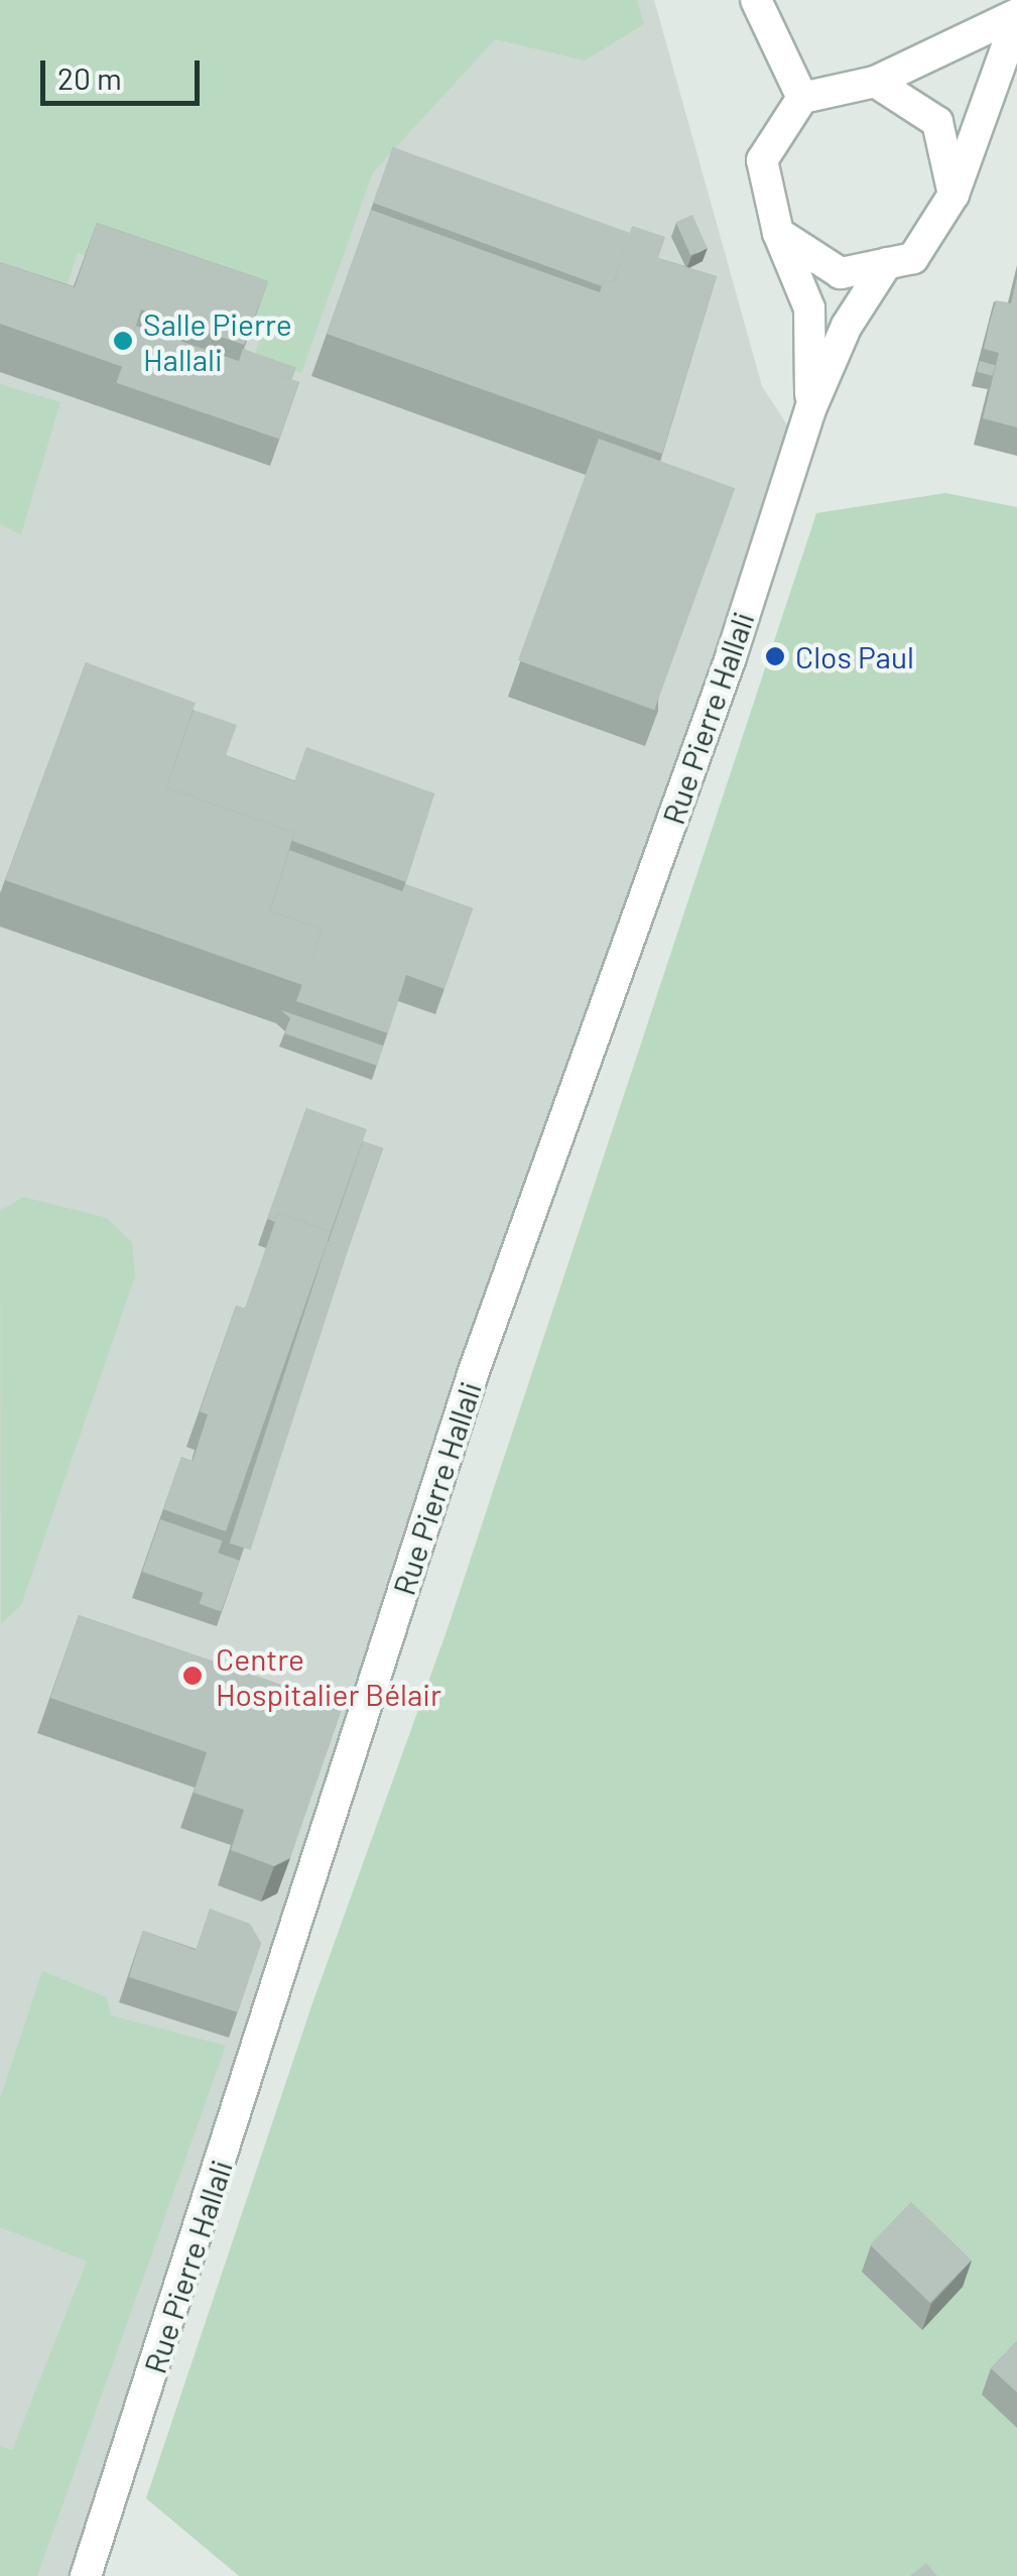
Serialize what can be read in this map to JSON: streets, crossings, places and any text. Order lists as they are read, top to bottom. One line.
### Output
{"streets":{"street":["Rue Pierre Hallali"]},"places":["Salle Pierre Hallali","Clos Paul","Centre Hospitalier Bélair"],"scale_bar":"20 m"}
